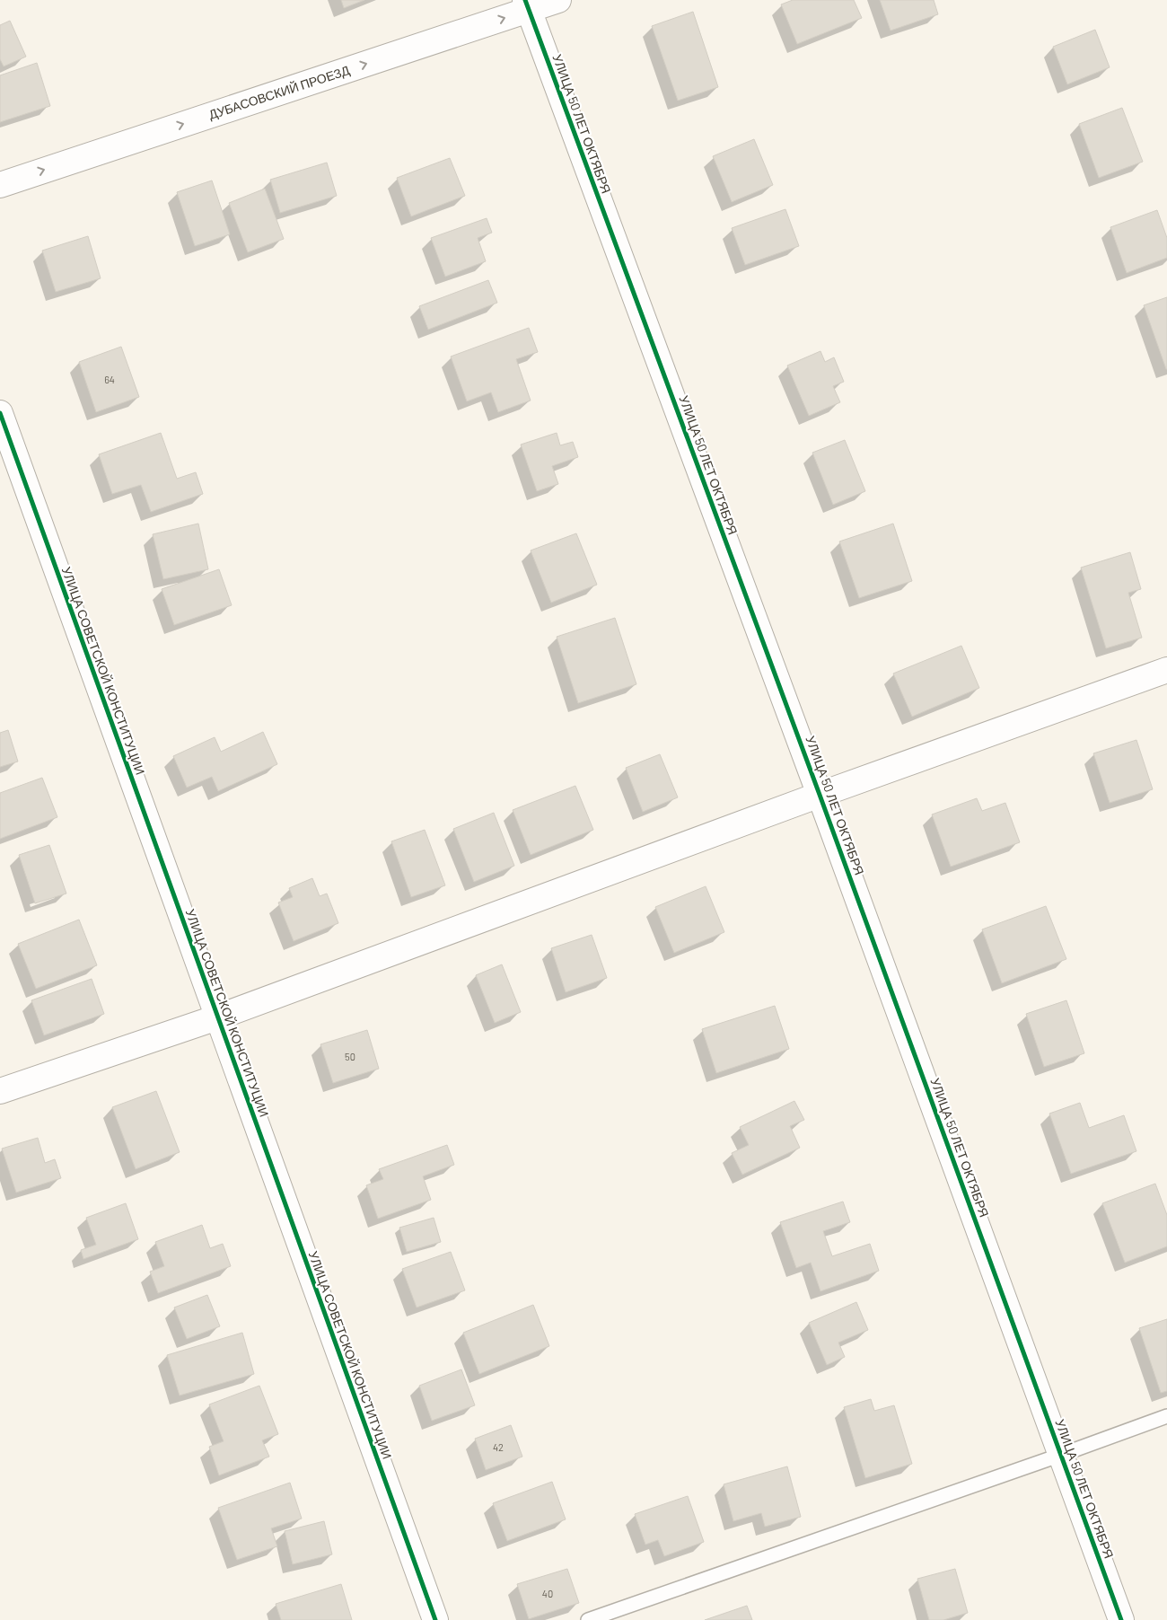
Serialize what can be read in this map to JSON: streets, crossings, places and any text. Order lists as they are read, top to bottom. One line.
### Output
{"streets":{"street":["ДУБАСОВСКИЙ ПРОЕЗД","УЛИЦА 50 ЛЕТ ОКТЯБРЯ","УЛИЦА СОВЕТСКОЙ КОНСТИТУЦИИ"]},"crossings":[["ДУБАСОВСКИЙ ПРОЕЗД","УЛИЦА 50 ЛЕТ ОКТЯБРЯ"]],"one_way":["ДУБАСОВСКИЙ ПРОЕЗД"],"house_numbers":["64","50","42","40"]}
